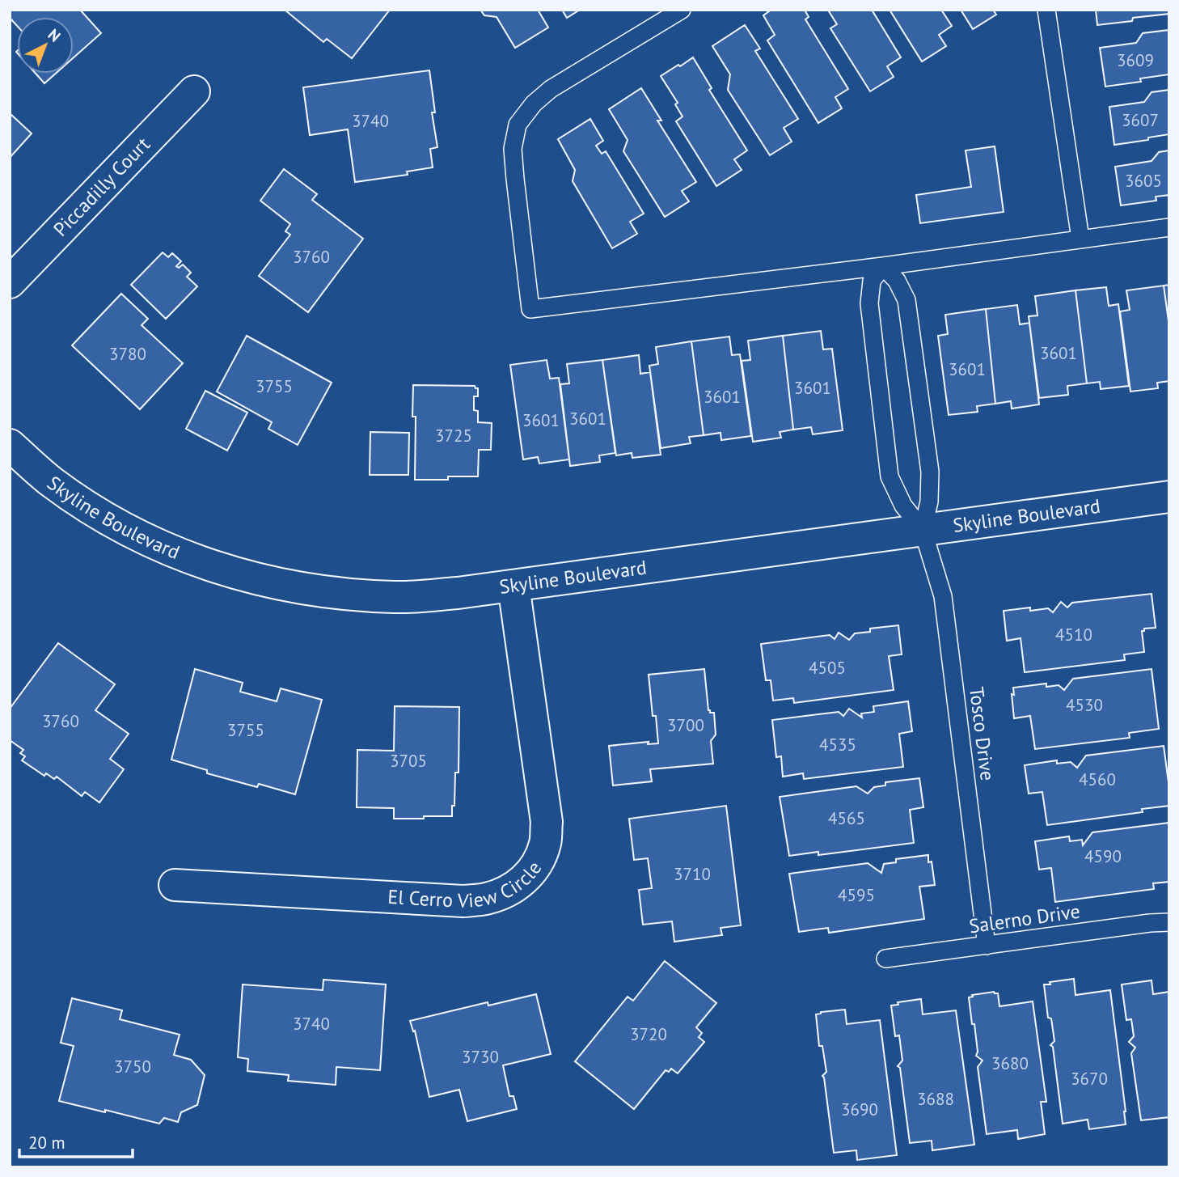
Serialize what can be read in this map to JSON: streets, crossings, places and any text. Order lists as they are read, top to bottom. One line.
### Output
{"streets":{"street":["Piccadilly Court","Skyline Boulevard","El Cerro View Circle"],"lane":["Tosco Drive","Salerno Drive"]},"crossings":[["Skyline Boulevard","Tosco Drive"],["Skyline Boulevard","El Cerro View Circle"],["Tosco Drive","Salerno Drive"]],"house_numbers":["3609","3607","3740","3605","3760","3601","3780","3601","3755","3601","3601","3601","3601","3725","4510","4505","4530","3760","3700","3755","4535","3705","4560","4565","4590","3710","4595","3740","3720","3730","3680","3750","3670","3688","3690"],"scale_bar":"20 m","north":"top right"}
